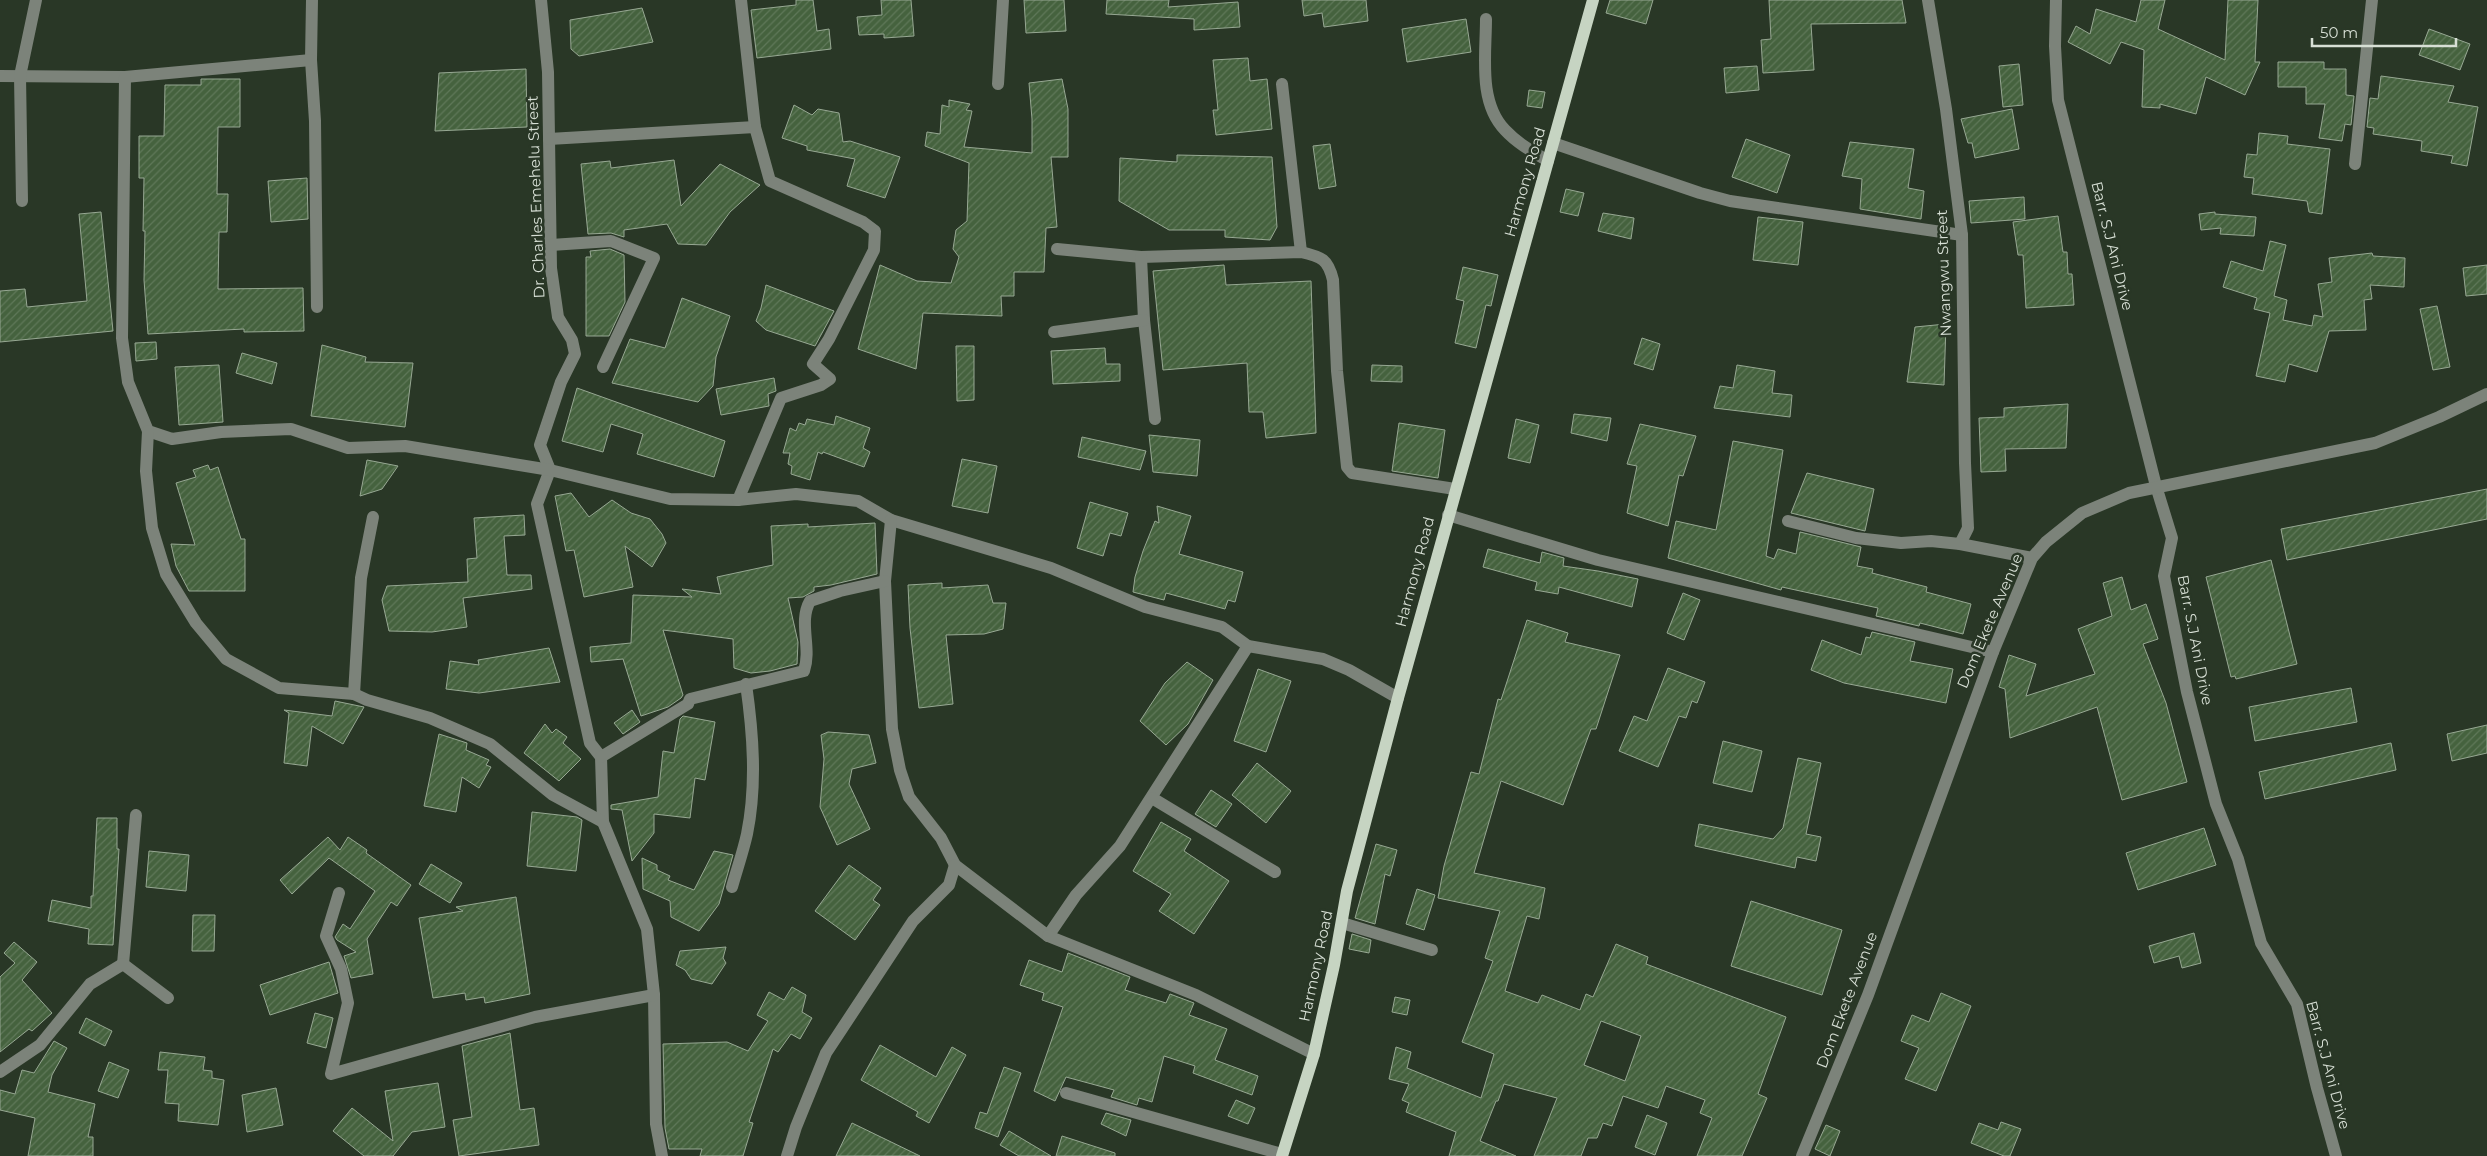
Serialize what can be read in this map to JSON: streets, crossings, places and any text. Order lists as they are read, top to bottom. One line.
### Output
{"streets":{"main road":["Harmony Road"],"street":["Dr. Charles Emehelu Street","Barr. S.J Ani Drive","Nwangwu Street","Dom Ekete Avenue"]},"crossings":[["Barr. S.J Ani Drive","Dom Ekete Avenue"]],"scale_bar":"50 m"}
